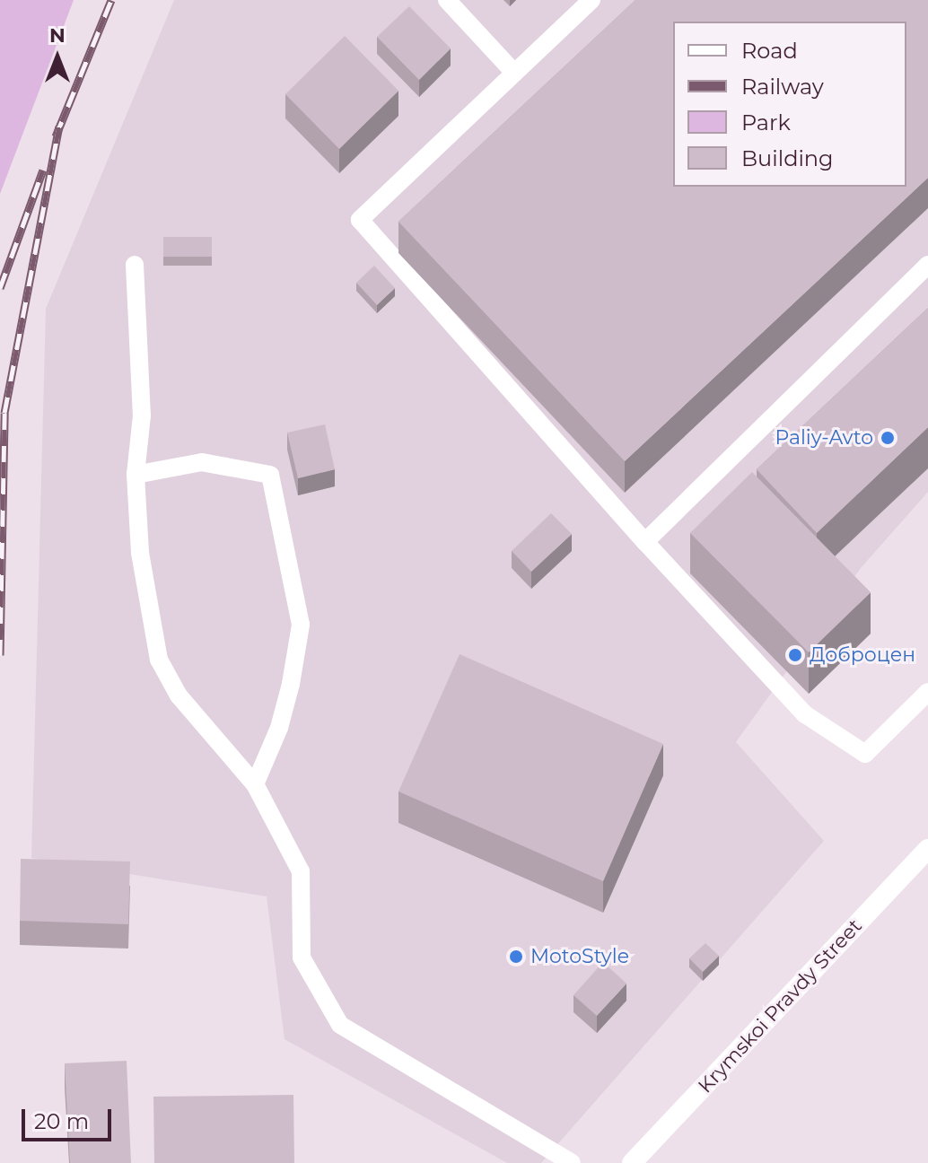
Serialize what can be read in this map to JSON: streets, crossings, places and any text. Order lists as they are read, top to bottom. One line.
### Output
{"streets":{"street":["Krymskoi Pravdy Street"]},"places":["Paliy-Avto","Доброцен","MotoStyle"],"legend":["Road","Railway","Park","Building"],"scale_bar":"20 m","north":"top"}
